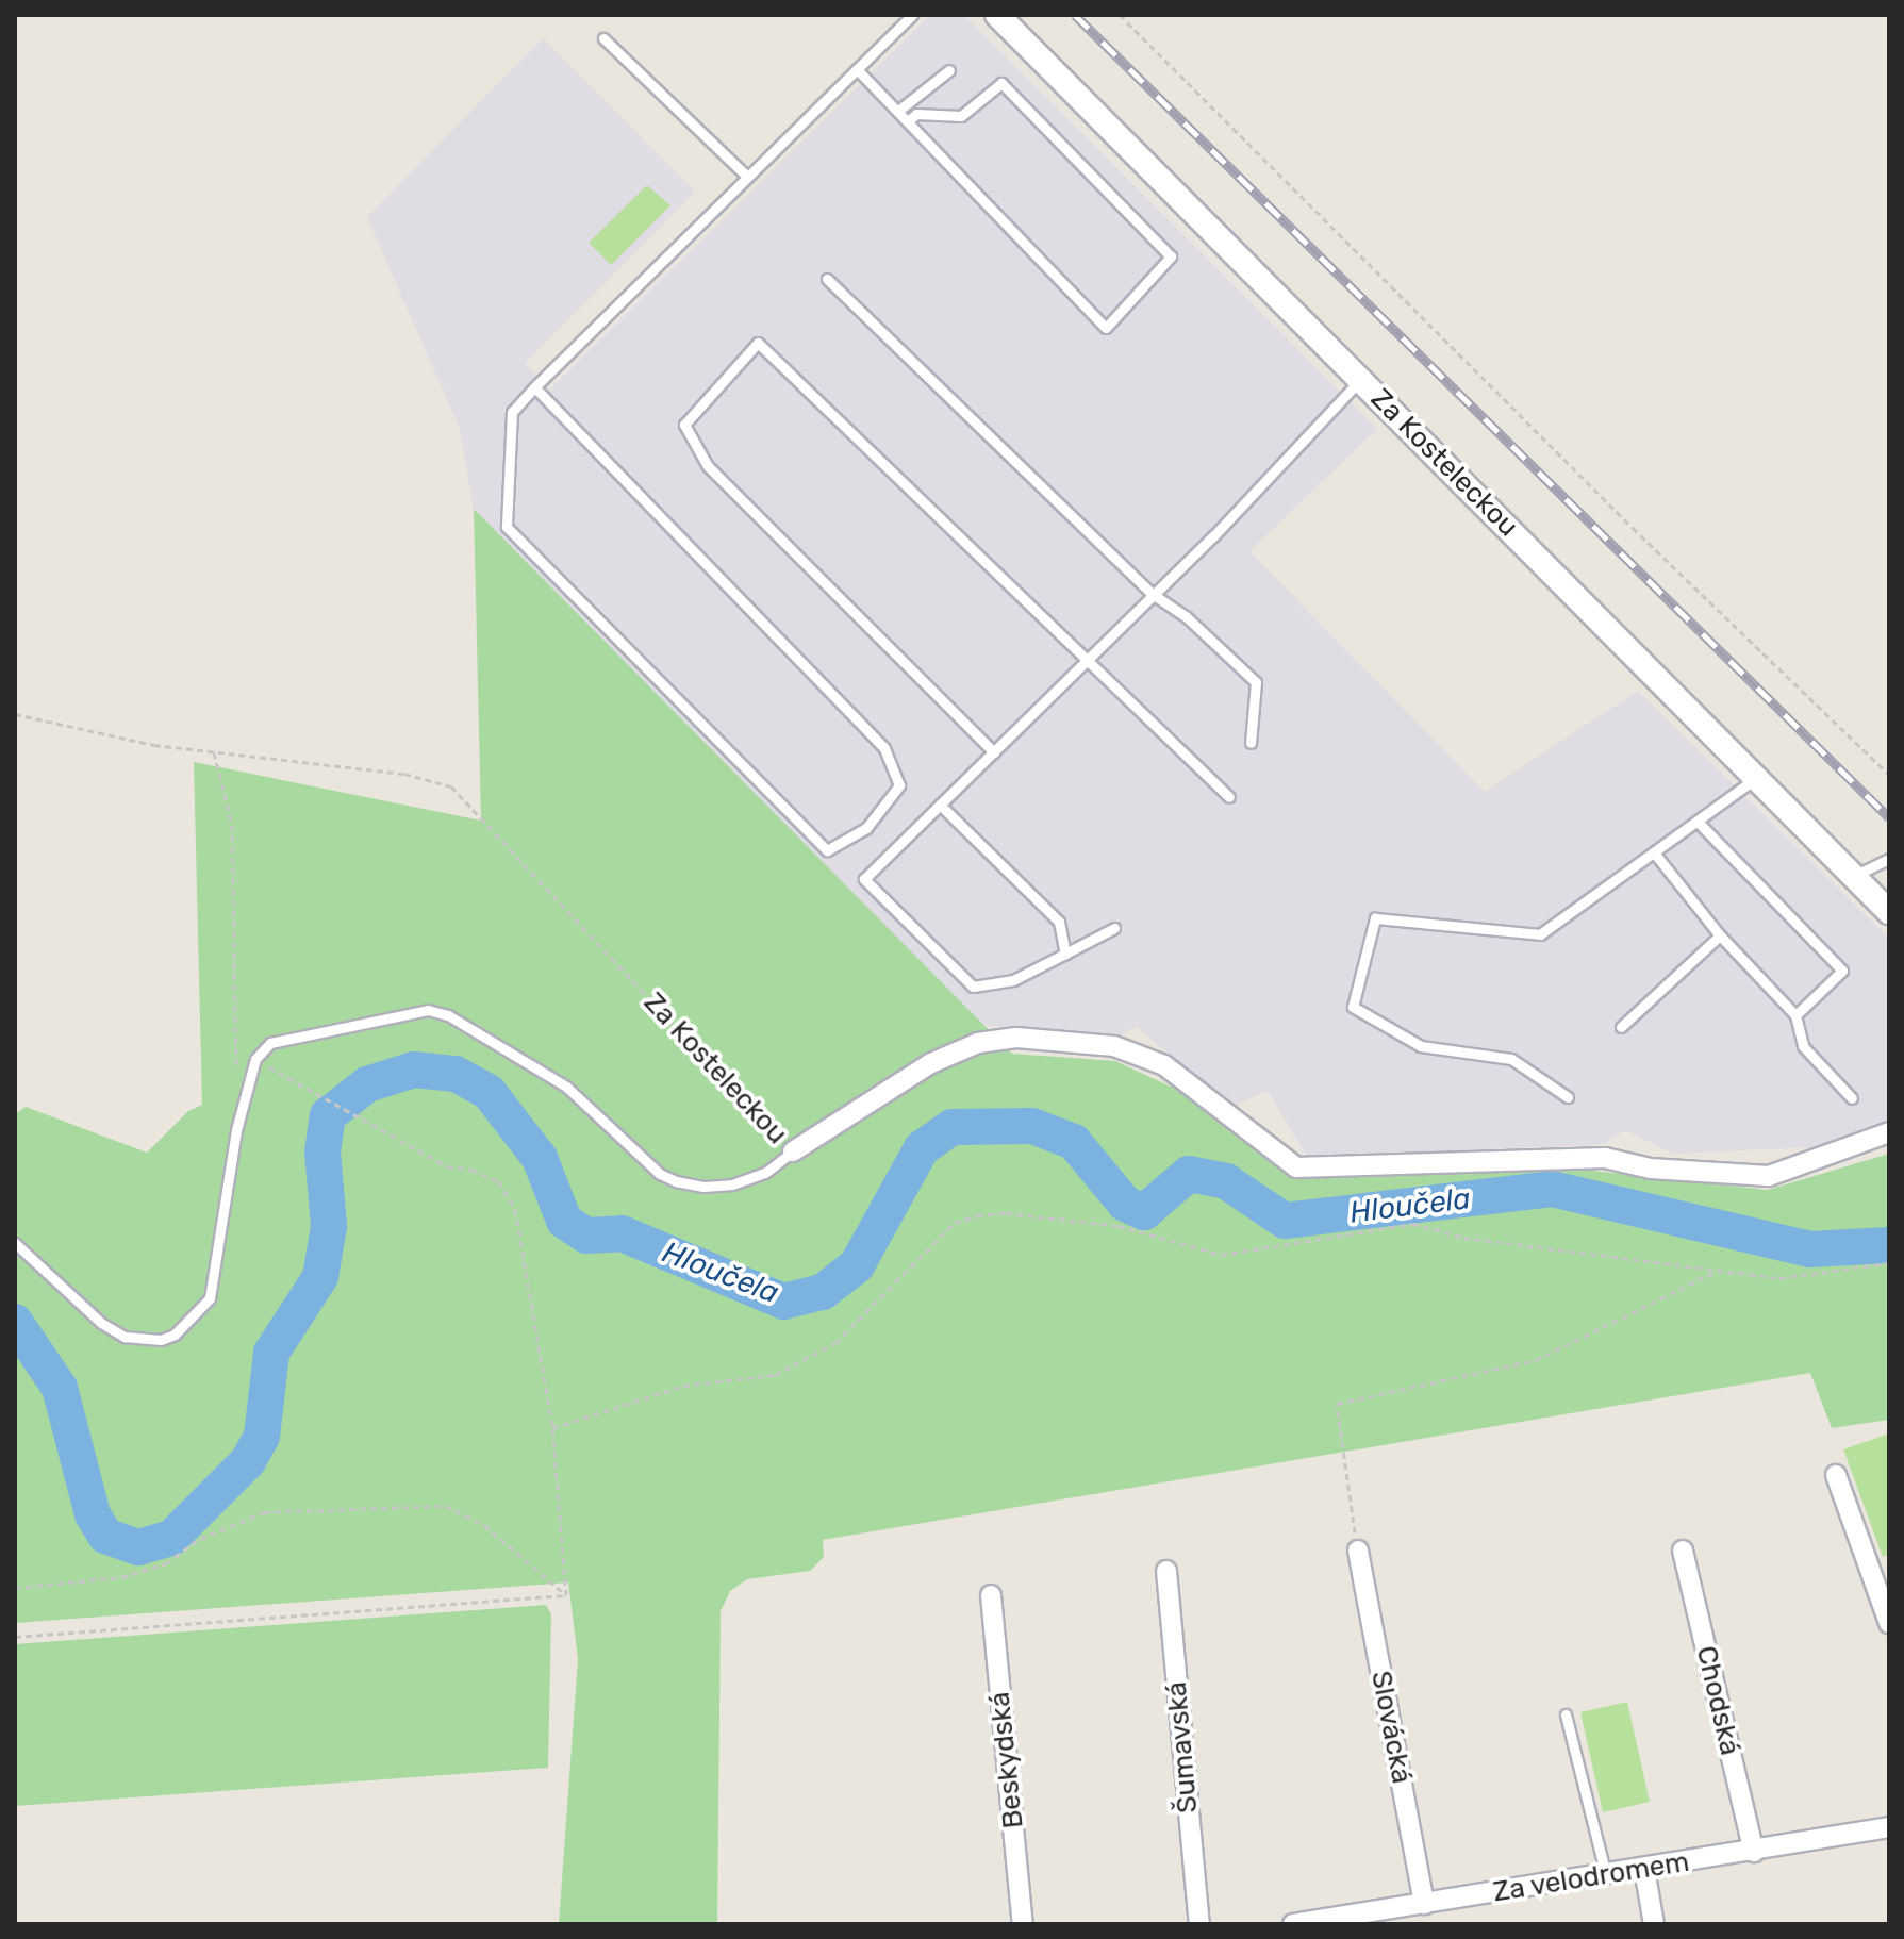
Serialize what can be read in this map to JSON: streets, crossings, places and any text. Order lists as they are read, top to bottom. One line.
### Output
{"streets":{"street":["Za Kosteleckou","Chodská","Slovácká","Šumavská","Beskydská","Za velodromem"]},"crossings":[["Chodská","Za velodromem"],["Slovácká","Za velodromem"]],"water":["Hloučela"]}
